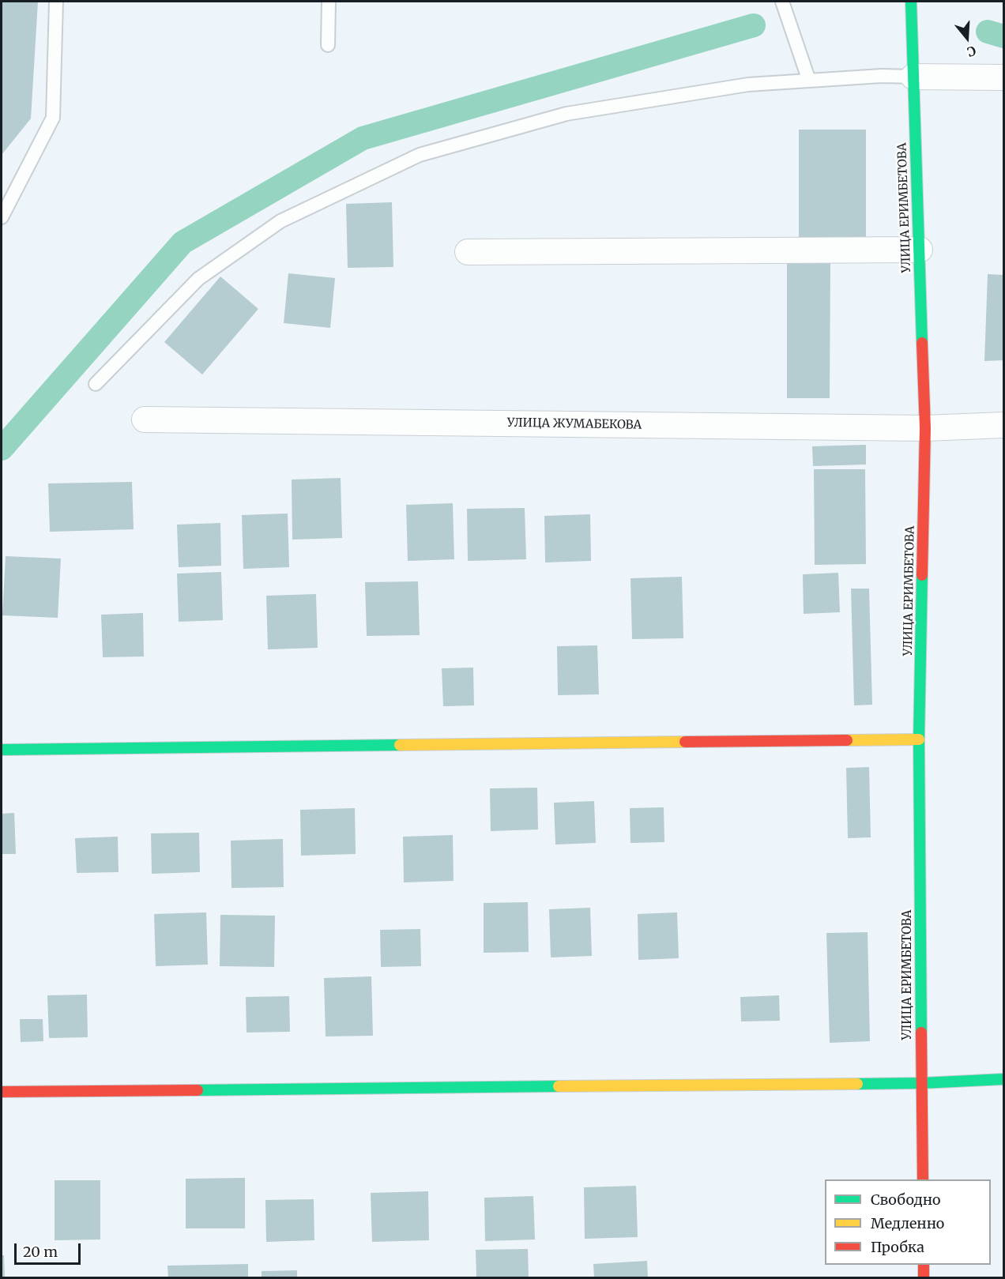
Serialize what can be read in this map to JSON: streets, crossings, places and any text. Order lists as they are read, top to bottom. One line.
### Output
{"streets":{"street":["УЛИЦА ЕРИМБЕТОВА","УЛИЦА ЖУМАБЕКОВА"]},"crossings":[["УЛИЦА ЕРИМБЕТОВА","УЛИЦА ЖУМАБЕКОВА"]],"legend":["Свободно","Медленно","Пробка"],"scale_bar":"20 m","north":"bottom"}
